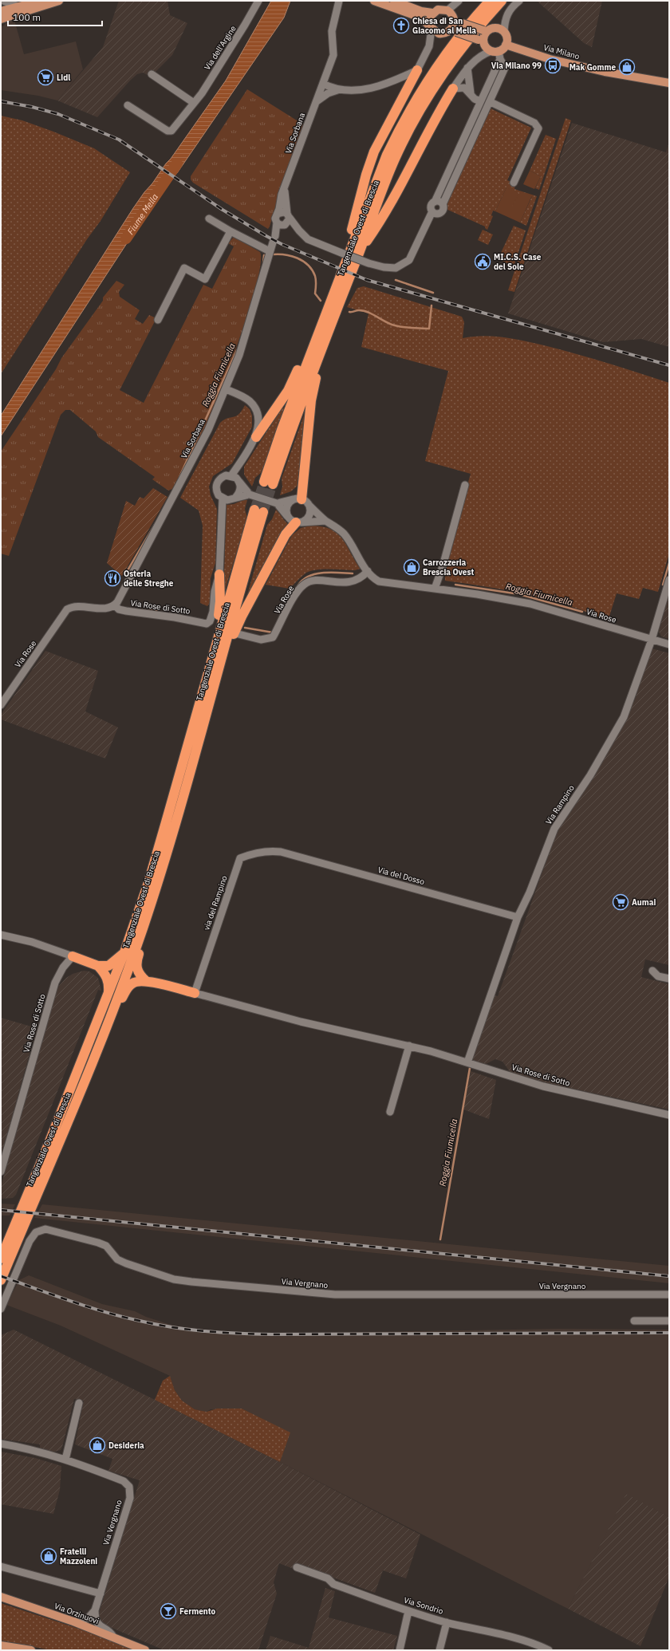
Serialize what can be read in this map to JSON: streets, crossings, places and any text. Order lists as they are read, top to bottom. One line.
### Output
{"streets":{"highway":["Tangenziale Ovest di Brescia"],"main road":["Via Milano","Via Orzinuovi"],"street":["Via dell'Argine","Via Sorbana","Via Rose","Via Rose di Sotto","Via Rampino","Via del Dosso","via del Rampino","Via Vergnano","Via Sondrio"]},"crossings":[["Via Sorbana","Via Rose"],["Via Sorbana","Via Rose di Sotto"],["Via Rose","Via Rose di Sotto"],["Via Rose","Via Rampino"],["Via Rose di Sotto","Via Rampino"],["Via Rose di Sotto","via del Rampino"],["Via Rampino","Via del Dosso"],["Via del Dosso","via del Rampino"]],"water":["Fiume Mella","Roggia Fiumicella"],"places":{"church":["Chiesa di San Giacomo al Mella"],"bus stop":["Via Milano 99"],"shop":["Mak Gomme","Carrozzeria Brescia Ovest","Desideria","Fratelli Mazzoleni"],"supermarket":["Lidl","Aumai"],"public building":["MI.C.S. Case del Sole"],"restaurant":["Osteria delle Streghe"],"bar":["Fermento"]},"scale_bar":"100 m"}
